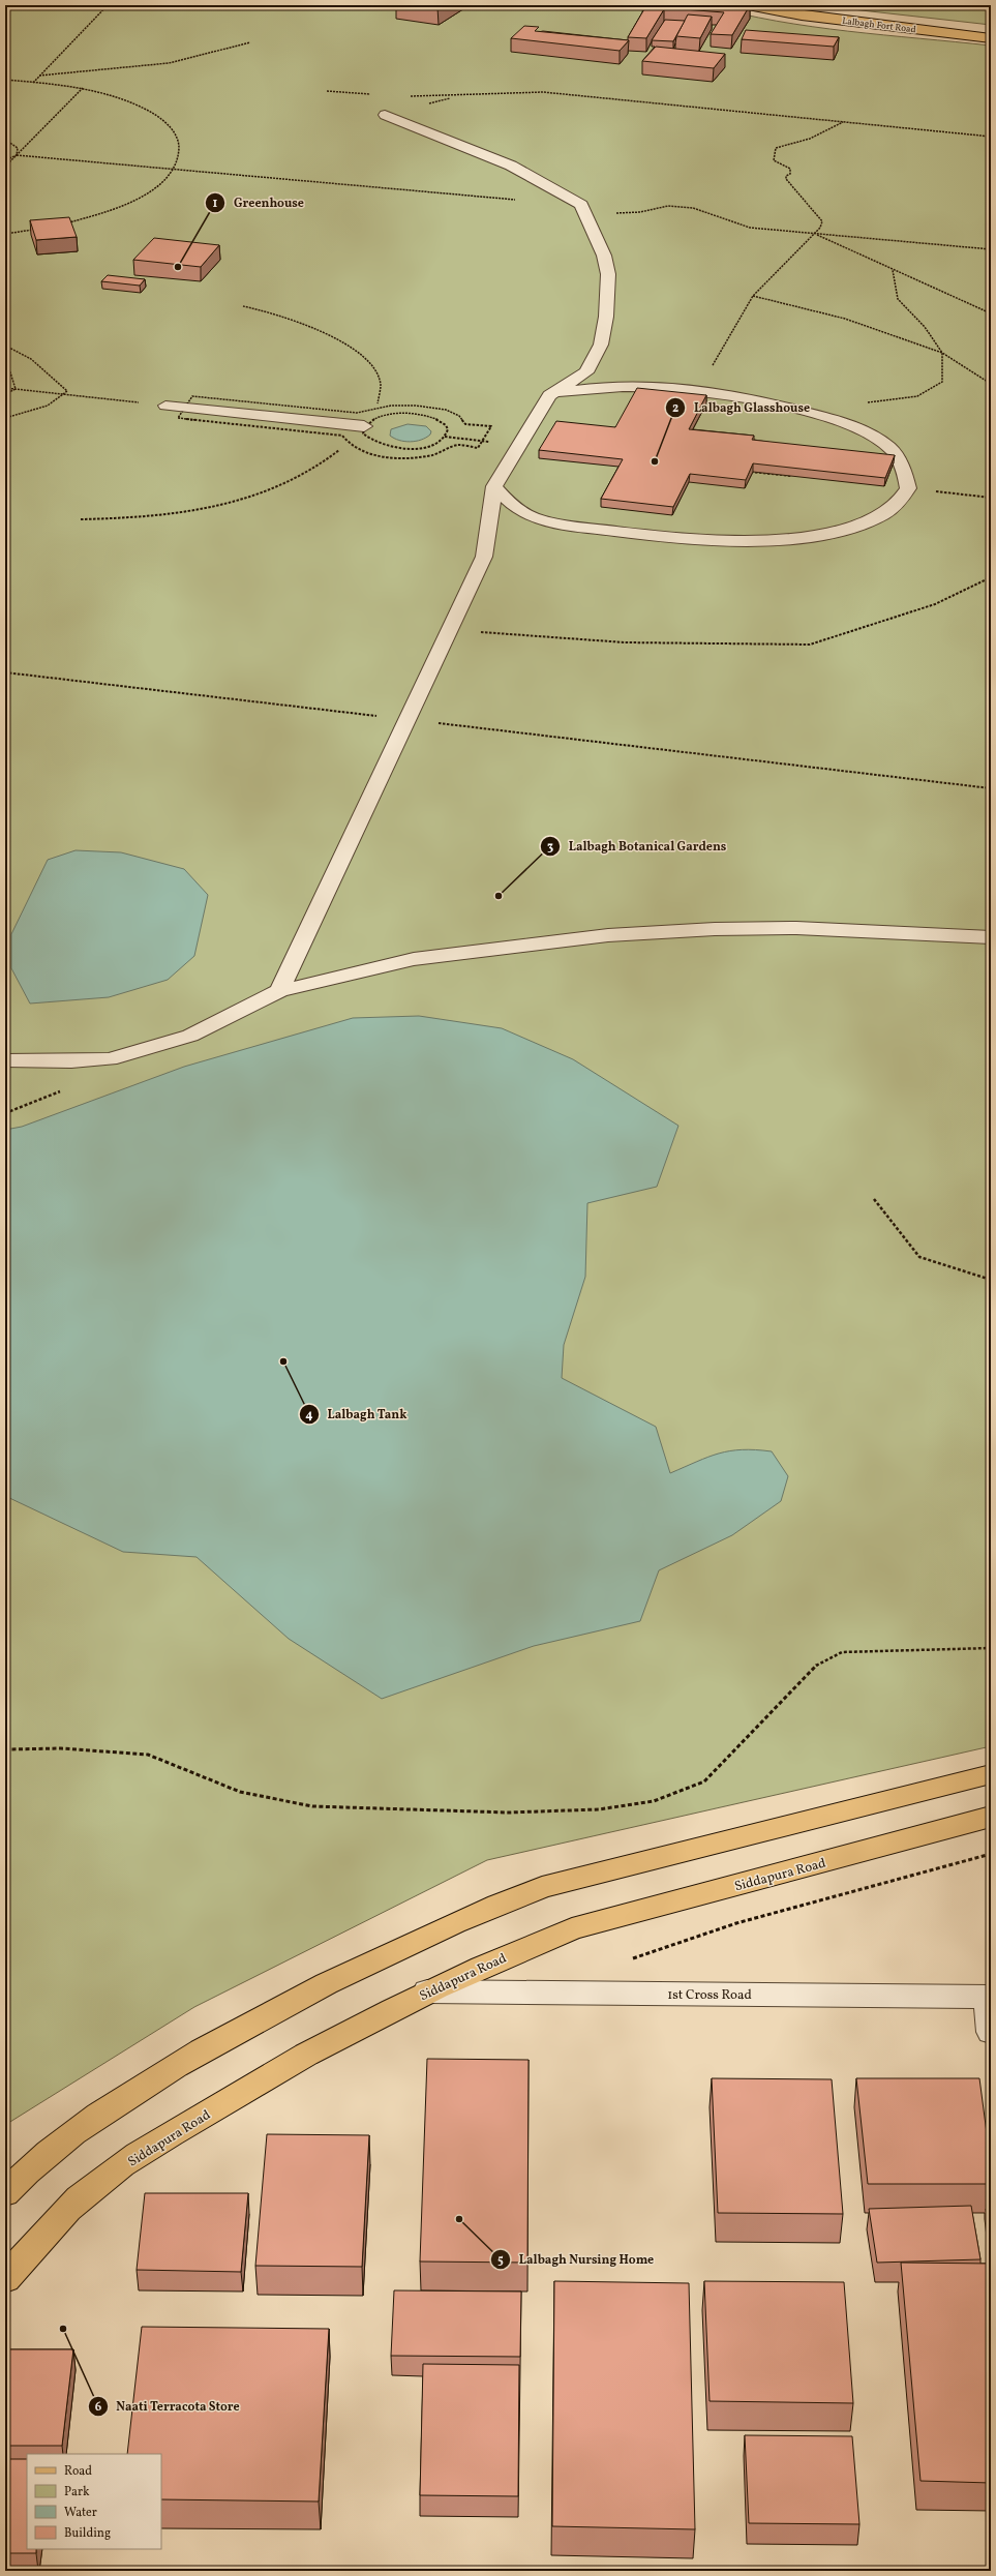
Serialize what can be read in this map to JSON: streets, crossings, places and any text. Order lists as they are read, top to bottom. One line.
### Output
{"streets":{"main road":["Lalbagh Fort Road","Siddapura Road"],"street":["1st Cross Road"]},"crossings":[["Siddapura Road","1st Cross Road"]],"places":["Greenhouse","Lalbagh Glasshouse","Lalbagh Botanical Gardens","Lalbagh Tank","Lalbagh Nursing Home","Naati Terracota Store"],"legend":["Road","Park","Water","Building"]}
